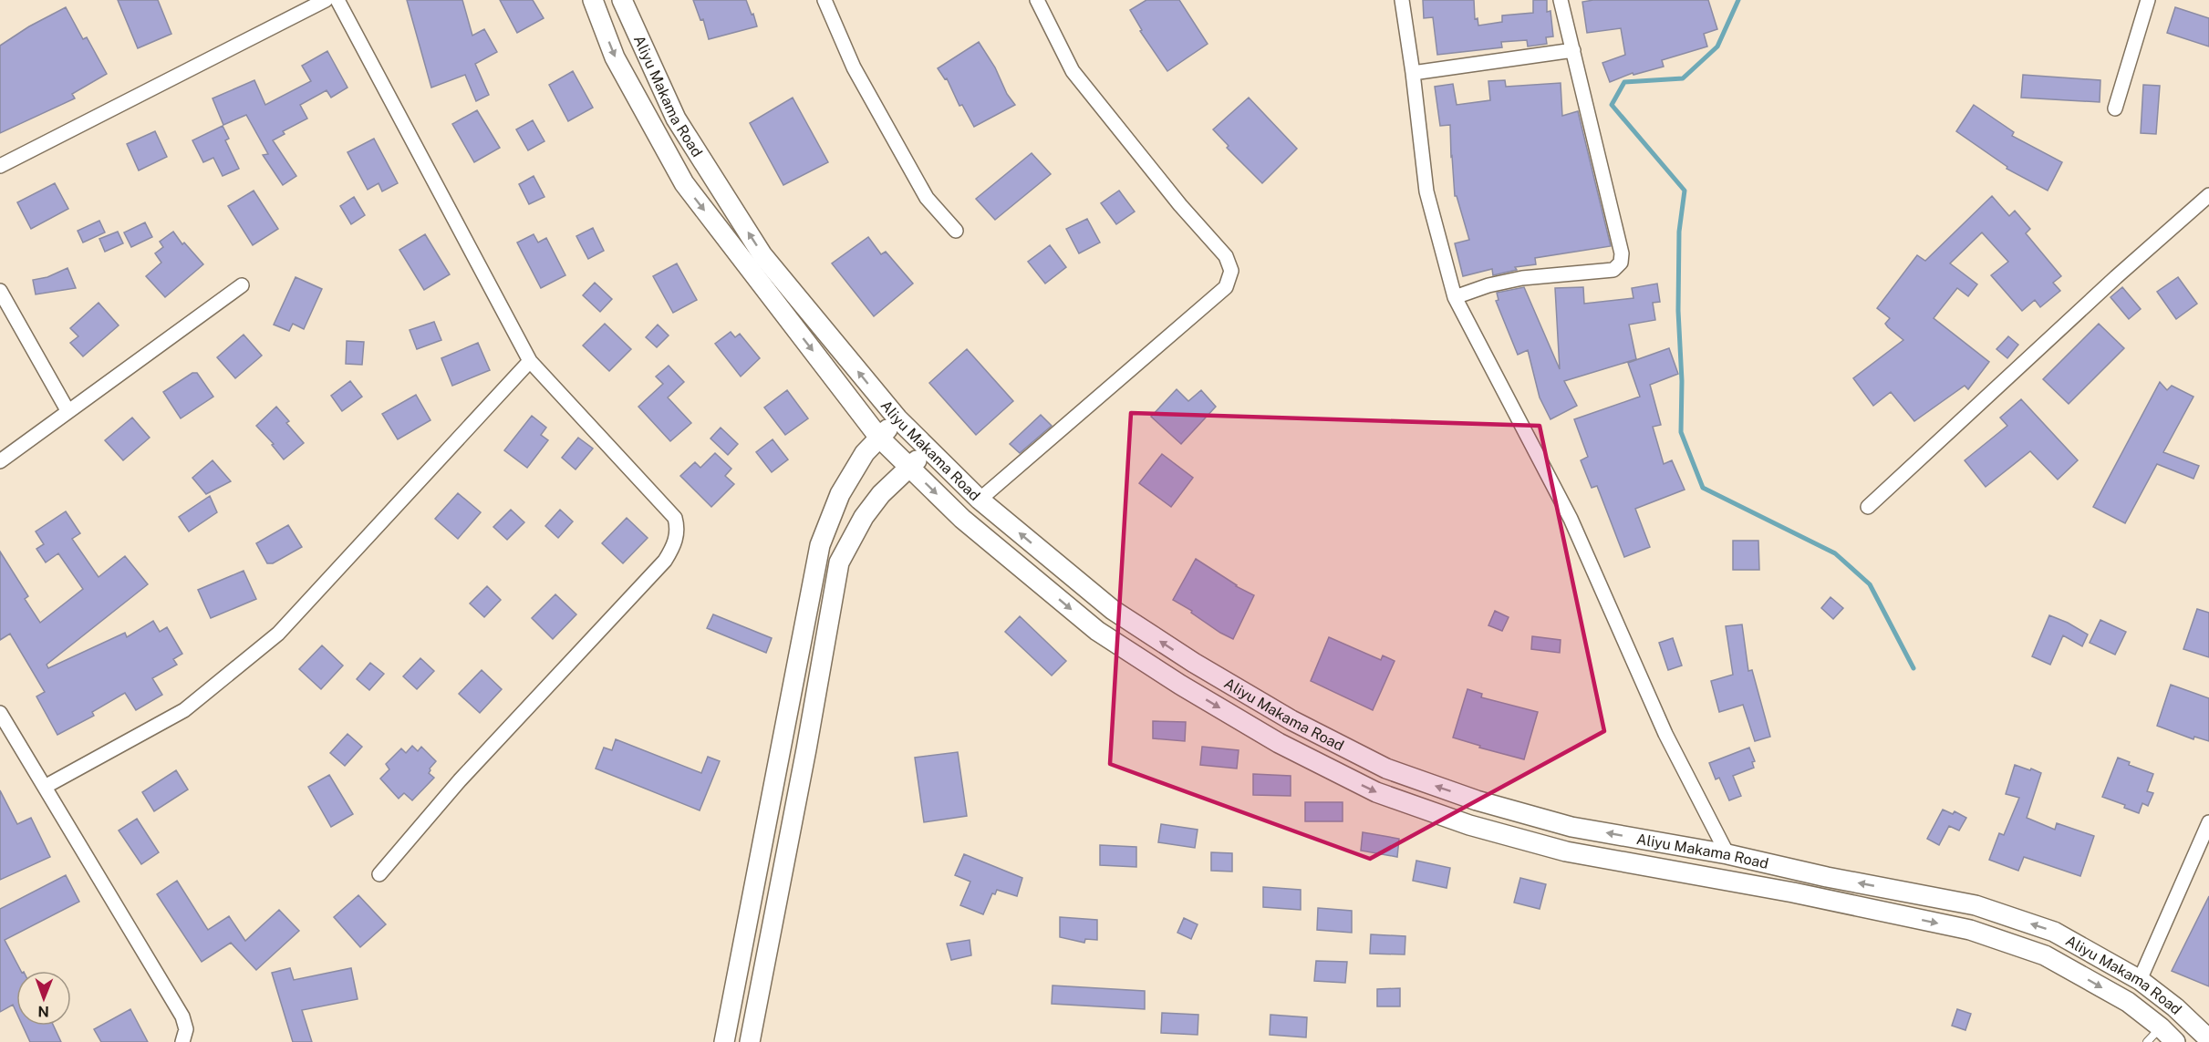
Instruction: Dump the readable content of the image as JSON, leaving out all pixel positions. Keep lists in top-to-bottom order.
{
  "streets": {
    "street": ["Aliyu Makama Road"]
  },
  "north": "bottom"
}
